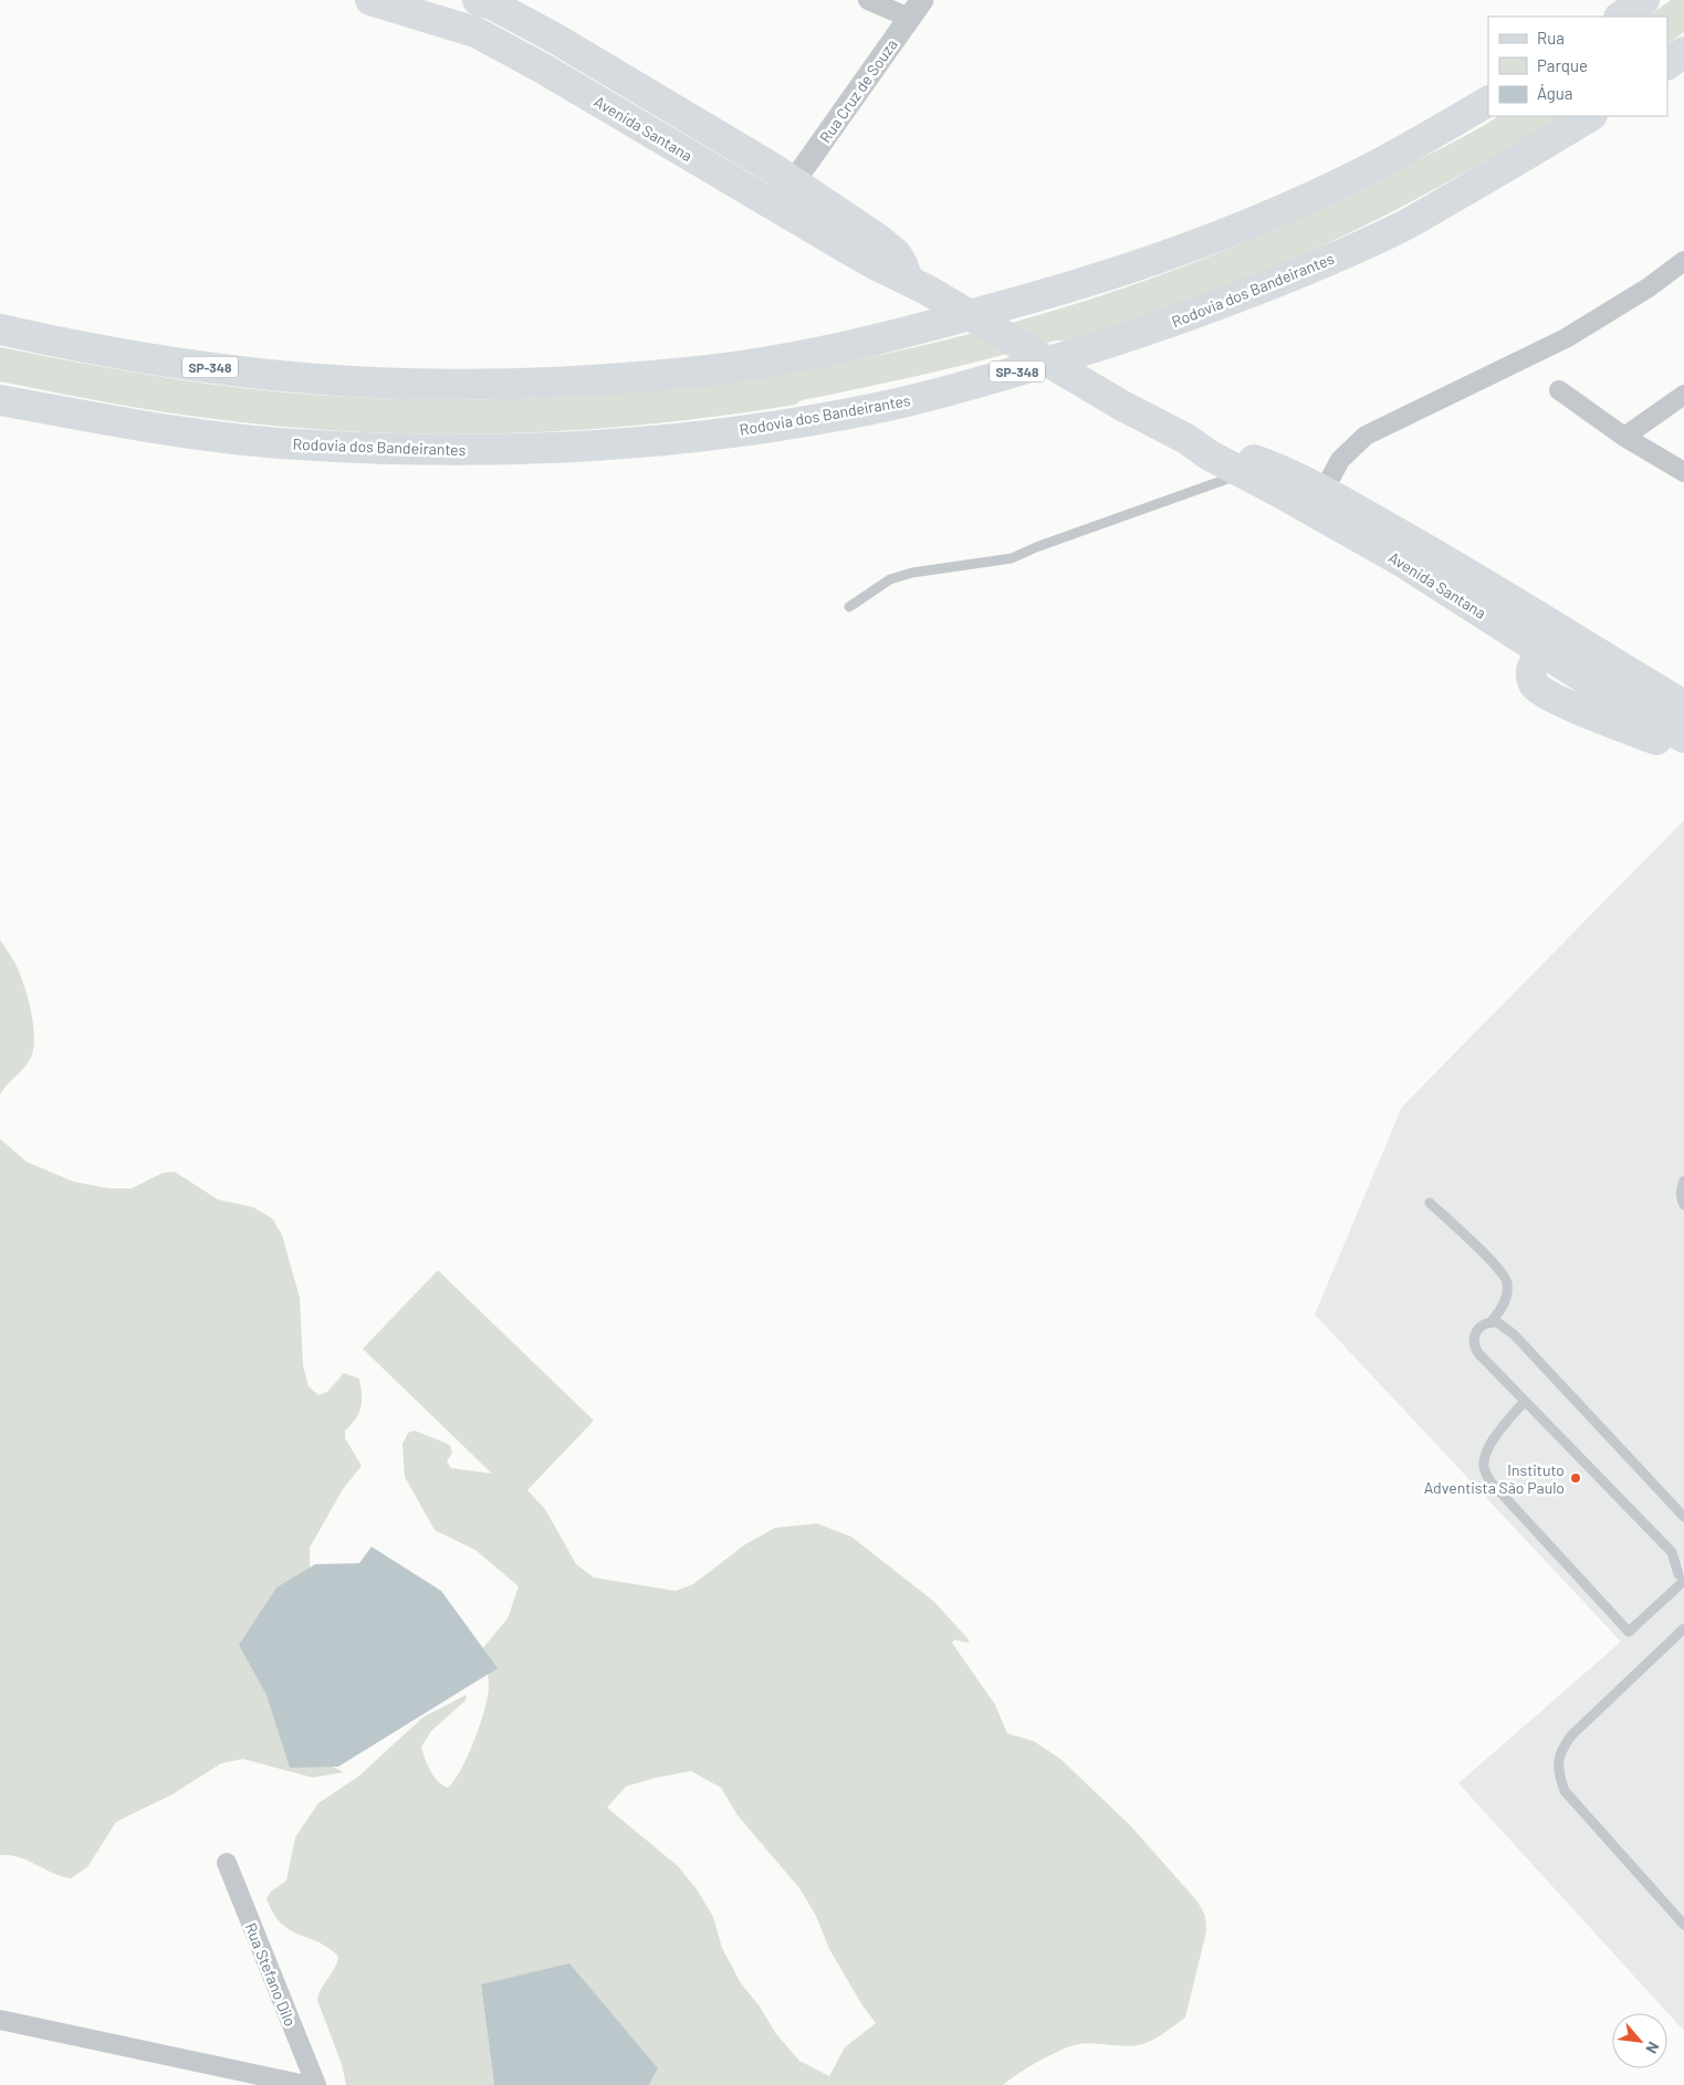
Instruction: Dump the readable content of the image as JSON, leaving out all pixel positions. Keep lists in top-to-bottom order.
{
  "streets": {
    "main road": ["Avenida Santana", "Rodovia dos Bandeirantes", "SP-348"],
    "street": ["Rua Cruz de Souza", "Rua Stefano Dilo"]
  },
  "crossings": [
    ["Rua Cruz de Souza", "Avenida Santana"]
  ],
  "places": ["Instituto Adventista São Paulo"],
  "legend": ["Rua", "Parque", "Água"],
  "north": "bottom right"
}
